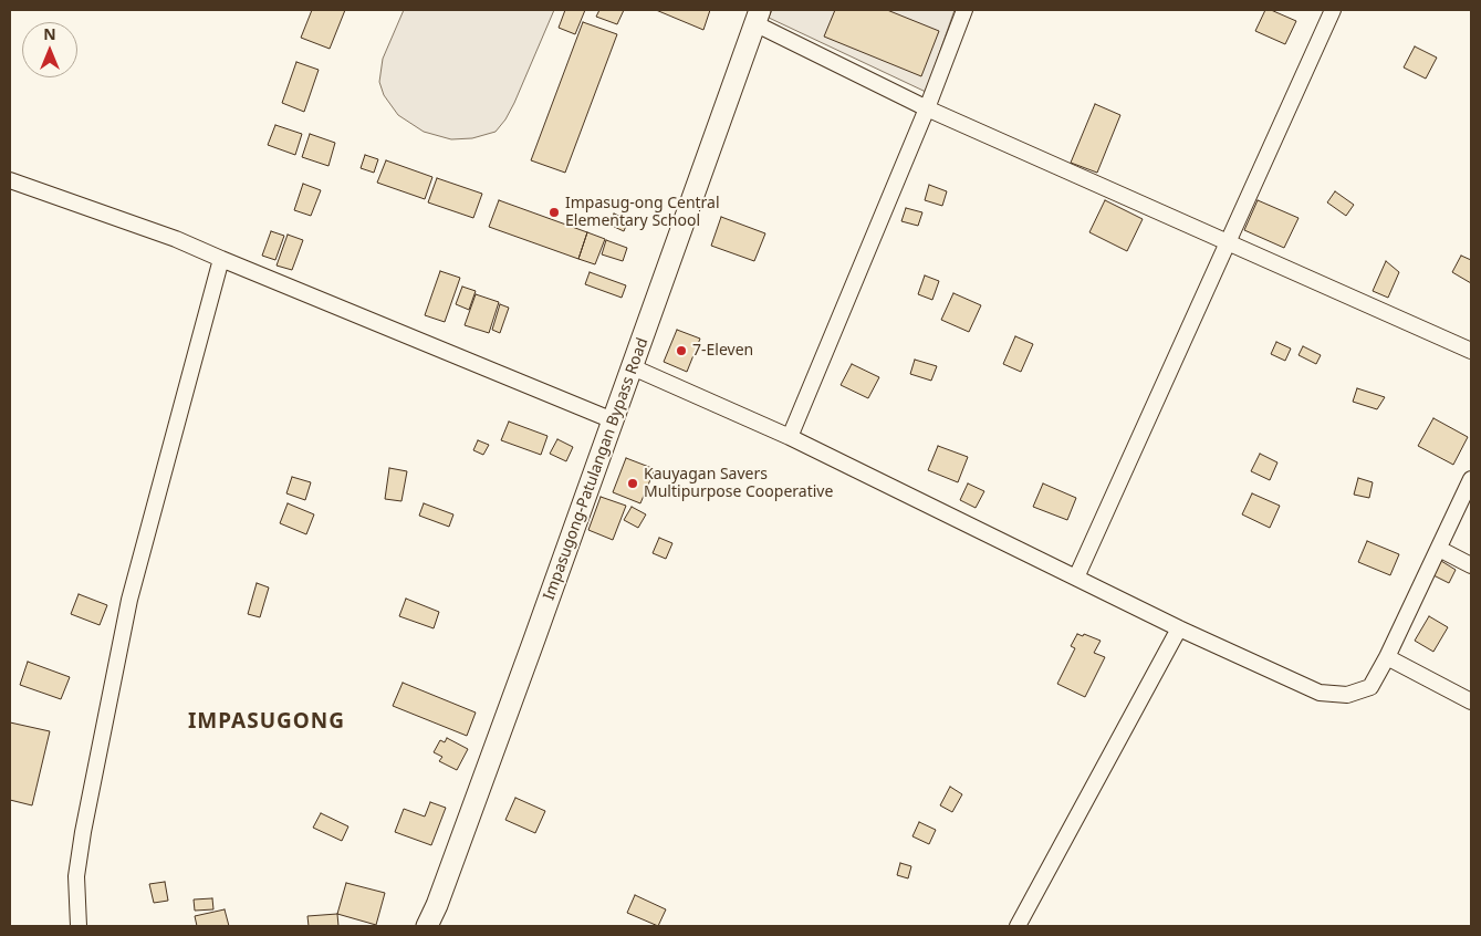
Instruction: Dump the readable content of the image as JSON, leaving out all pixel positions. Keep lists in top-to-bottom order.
{
  "streets": {
    "main road": ["Impasugong-Patulangan Bypass Road"]
  },
  "districts": ["IMPASUGONG"],
  "places": ["Impasug-ong Central Elementary School", "7-Eleven", "Kauyagan Savers Multipurpose Cooperative"],
  "north": "top"
}
